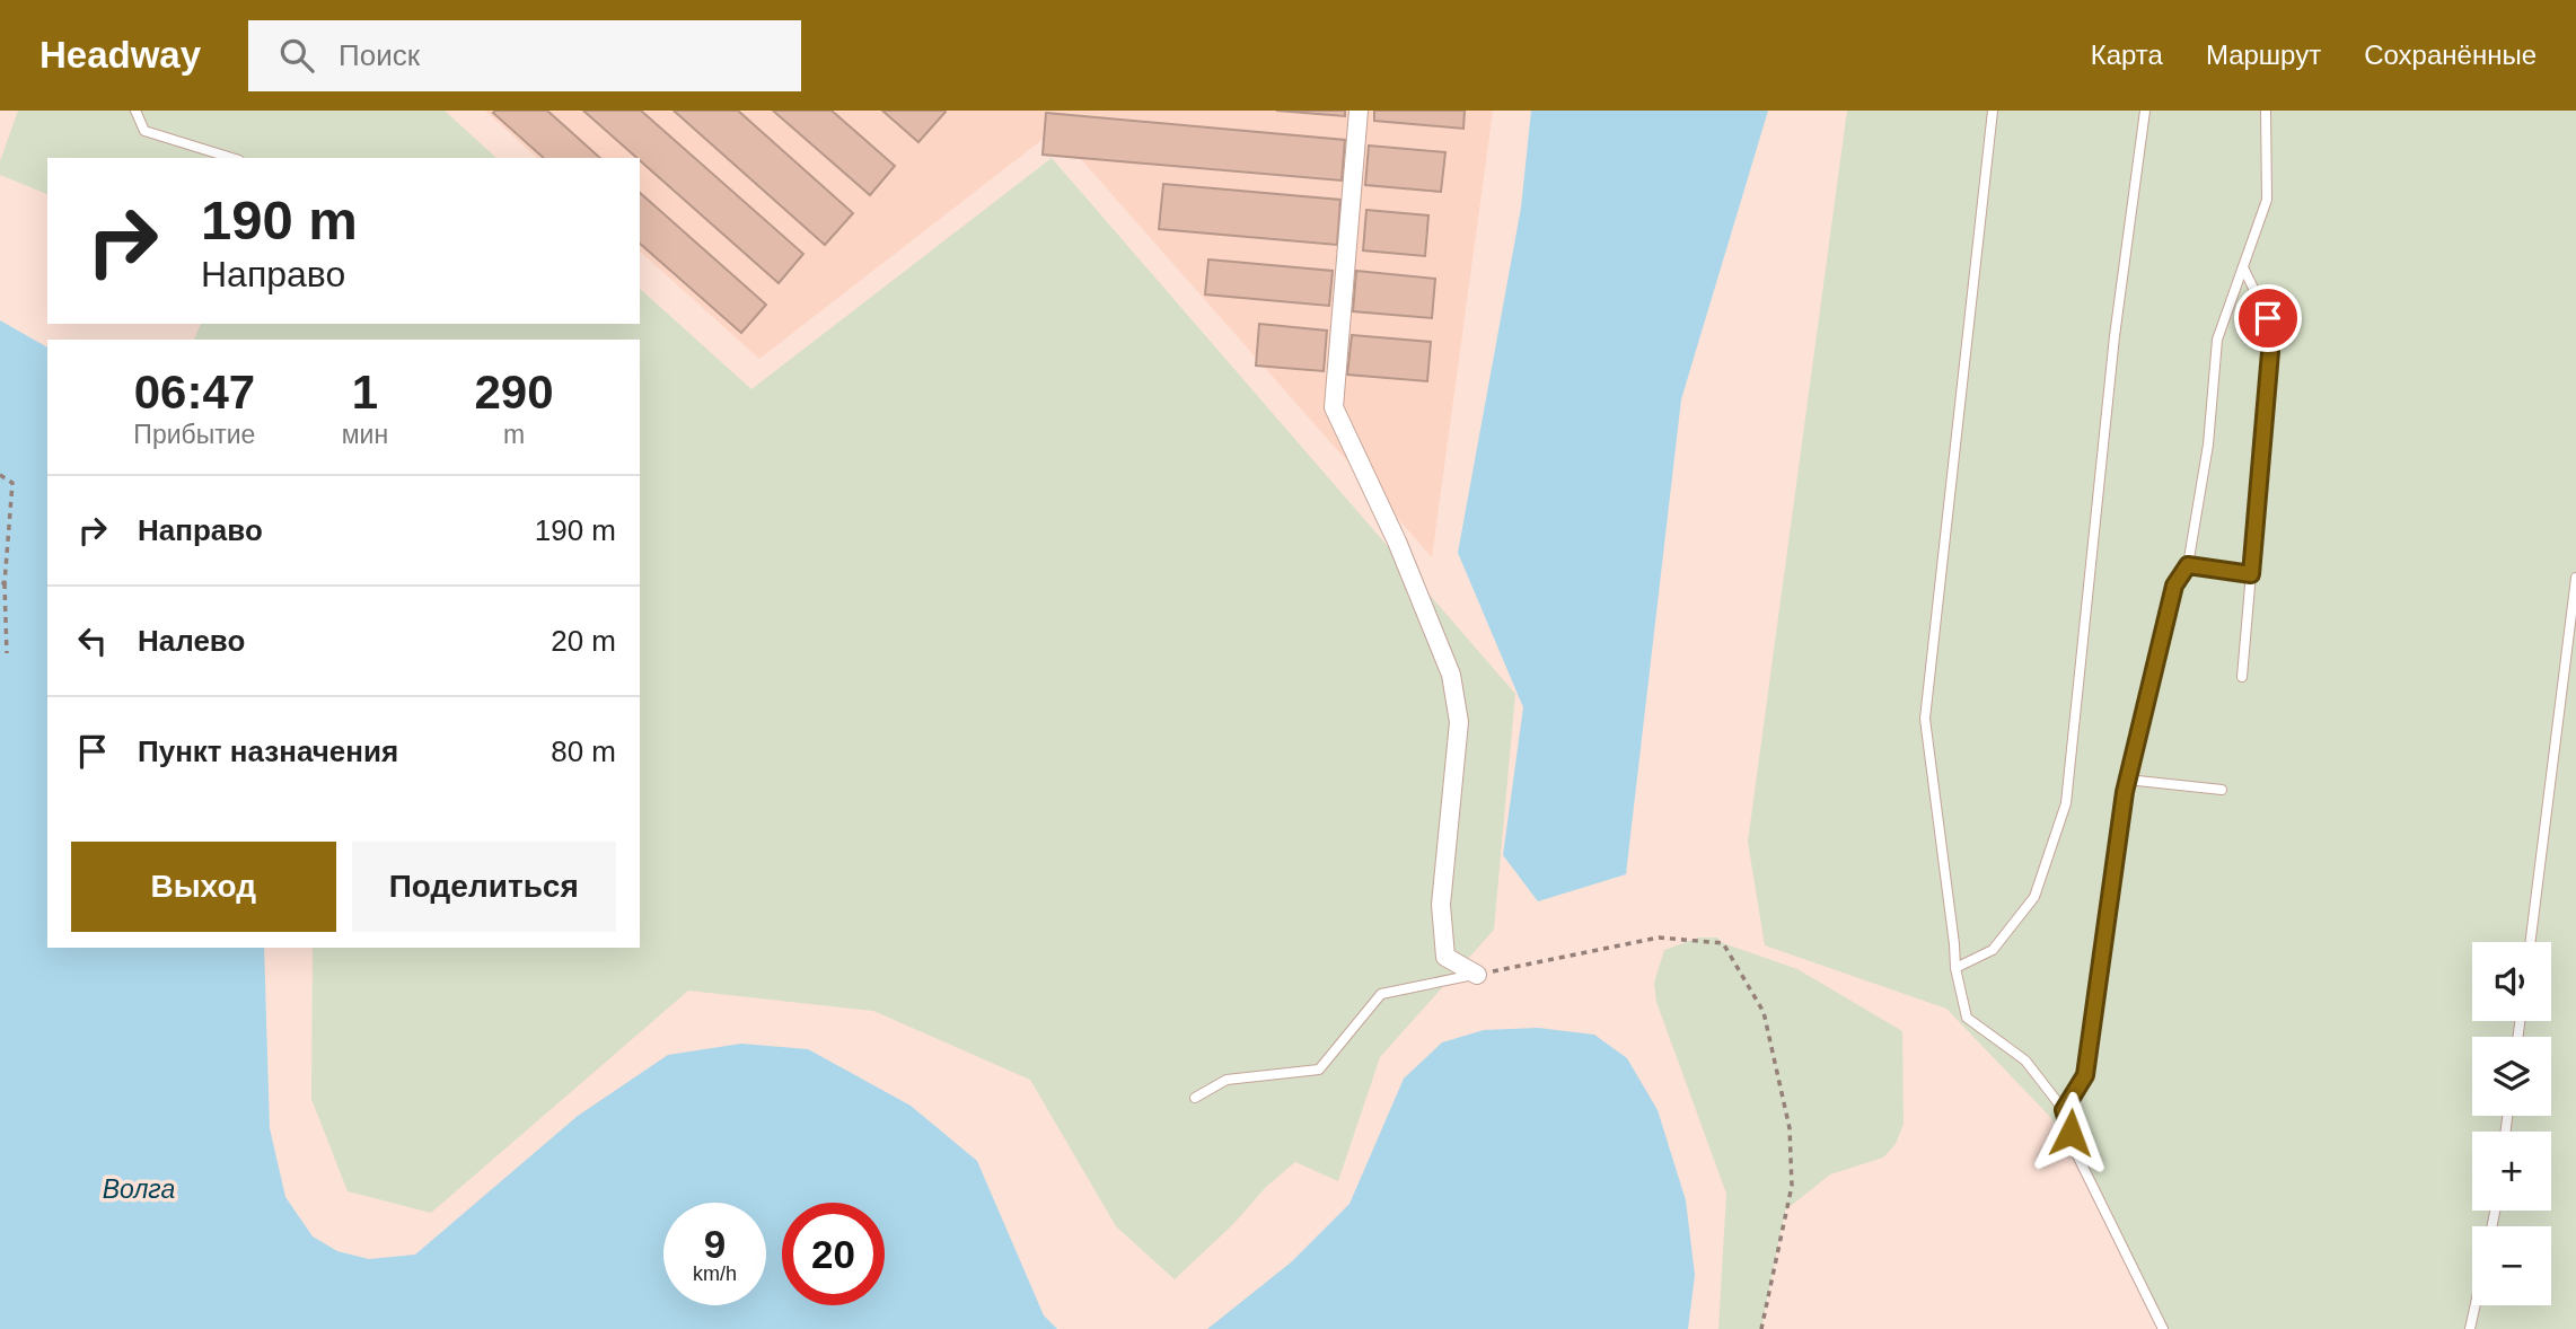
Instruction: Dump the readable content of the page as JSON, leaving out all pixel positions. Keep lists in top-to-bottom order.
{
  "water": ["Волга"],
  "page": {
    "header": "Headway",
    "search": "Поиск",
    "nav": ["Карта", "Маршрут", "Сохранённые"],
    "turn": ["190 m", "Направо"],
    "eta": [
      "06:47",
      "Прибытие",
      "1",
      "мин",
      "290",
      "m"
    ],
    "list": [
      {
        "name": "Направо",
        "value": "190 m"
      },
      {
        "name": "Налево",
        "value": "20 m"
      },
      {
        "name": "Пункт назначения",
        "value": "80 m"
      }
    ],
    "buttons": ["Выход", "Поделиться"],
    "map_buttons": ["+", "−"],
    "speed": "9 km/h",
    "limit": "20"
  }
}
